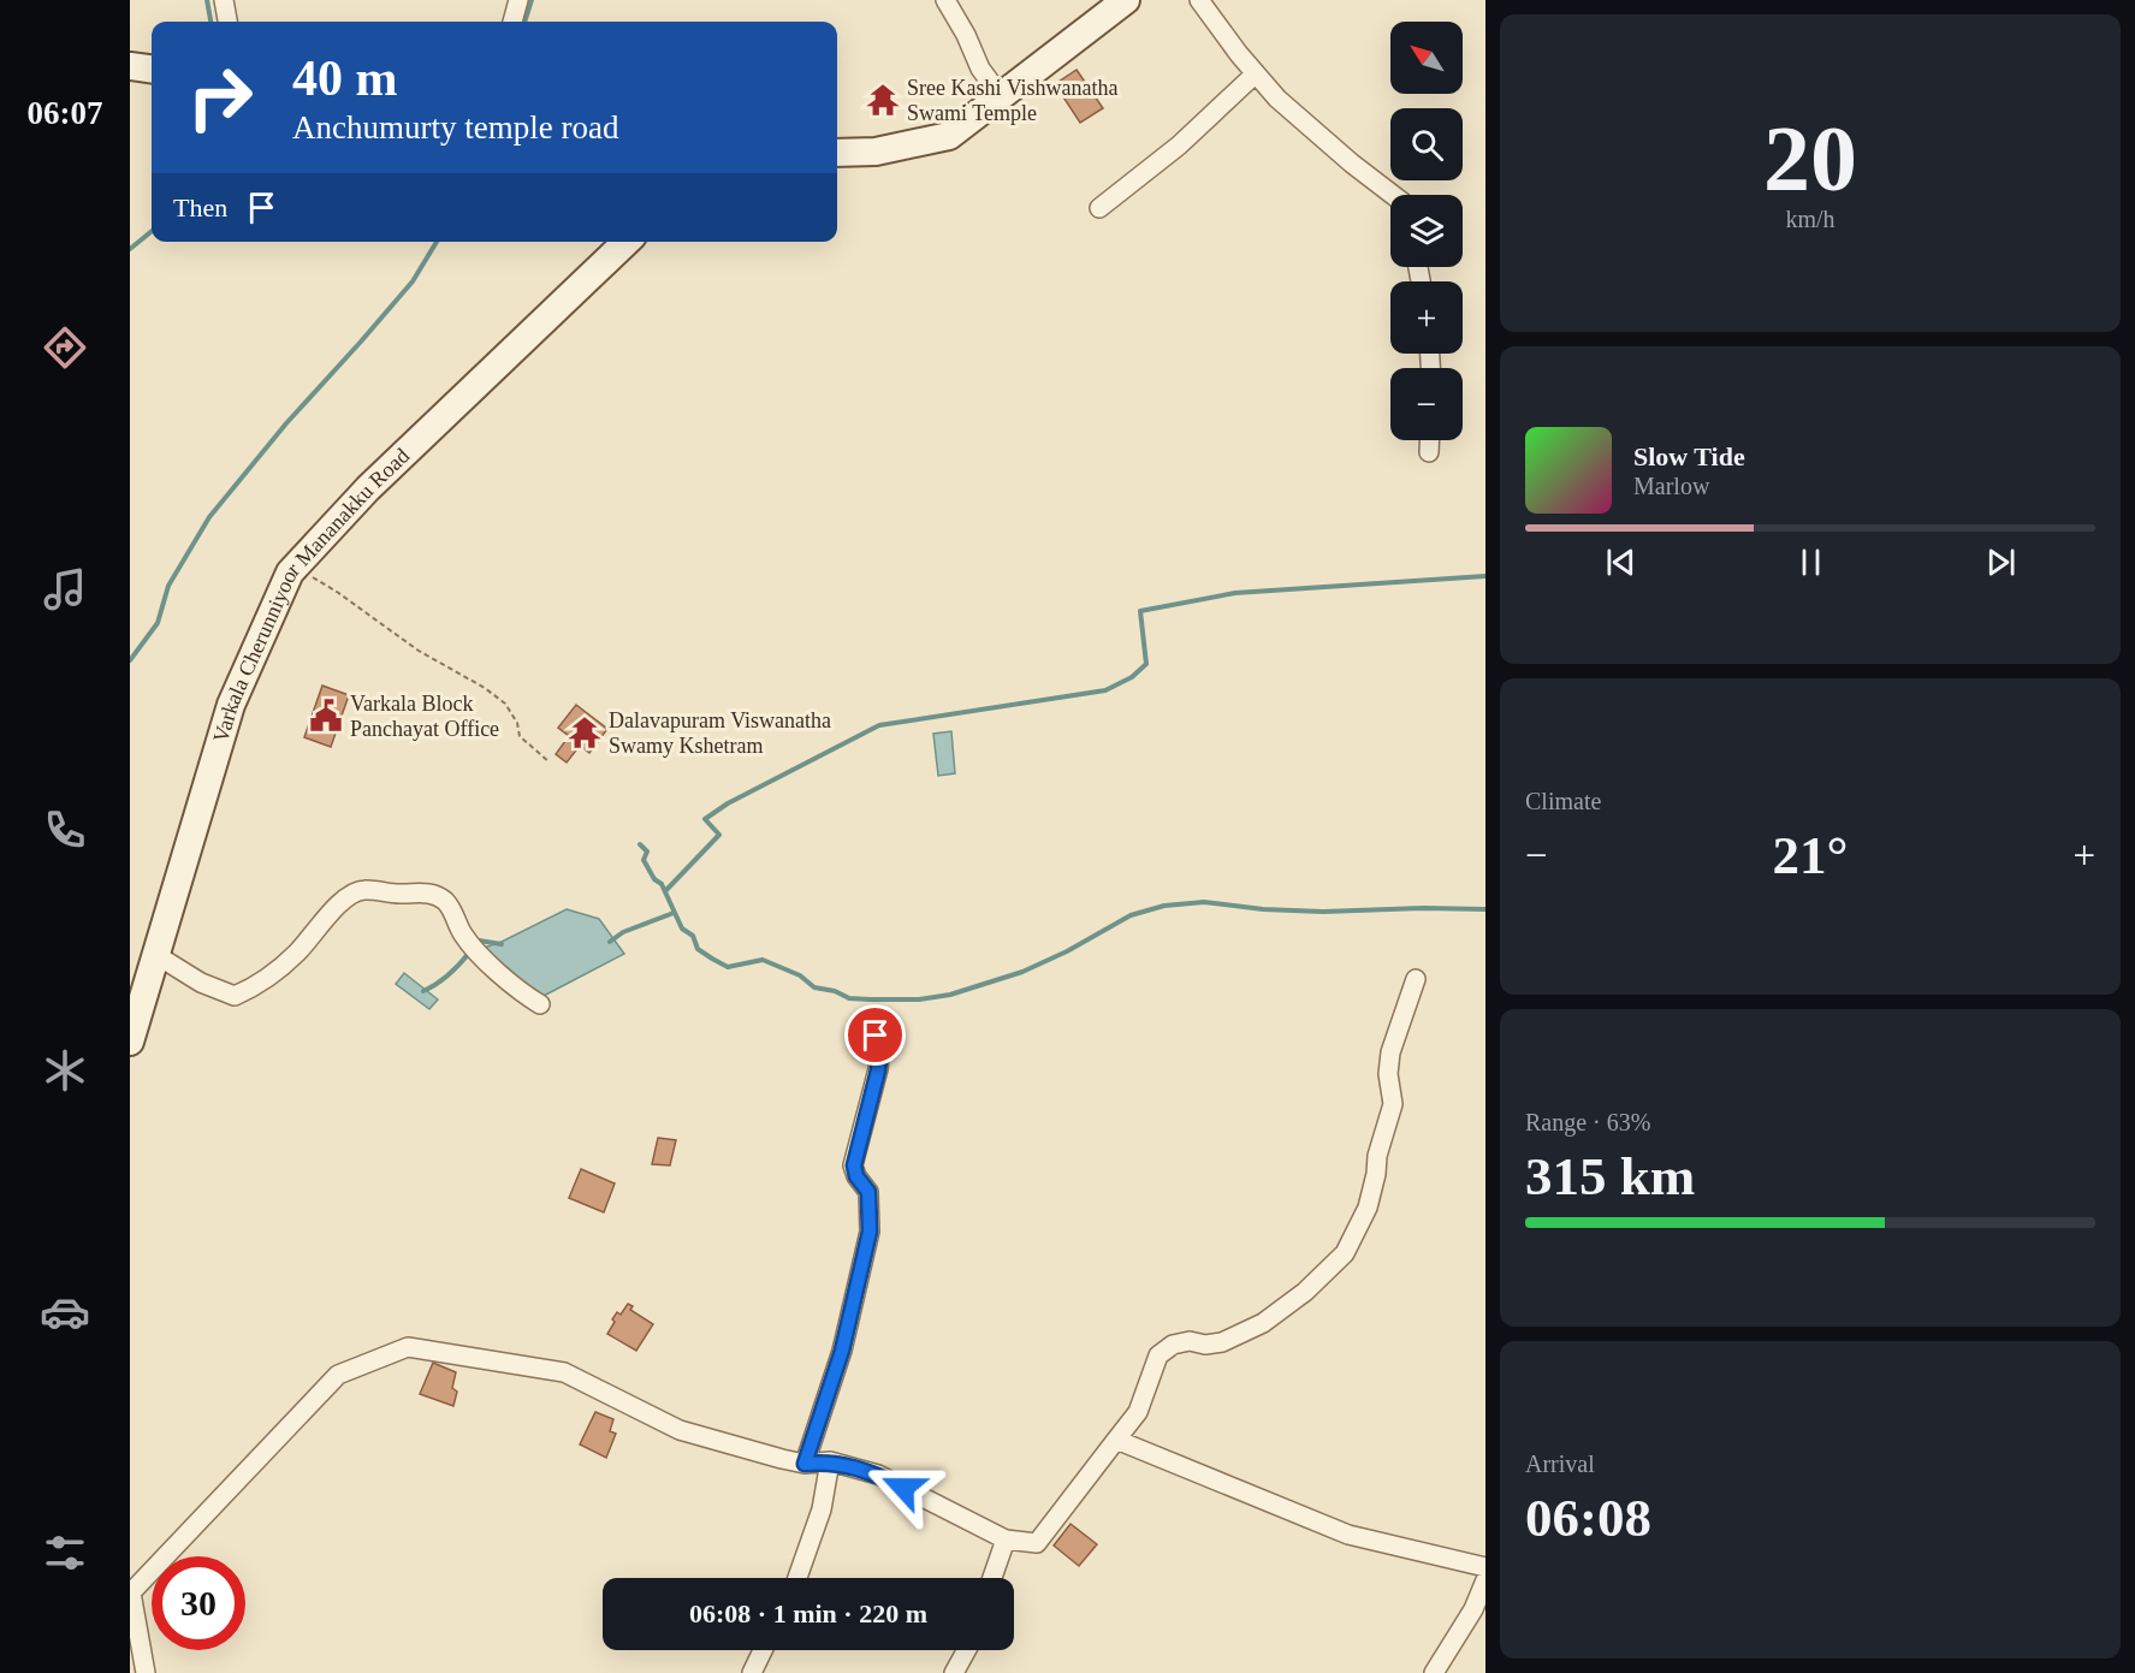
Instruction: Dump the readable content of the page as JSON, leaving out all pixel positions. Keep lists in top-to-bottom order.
{
  "streets": {
    "main road": ["Varkala Cherunniyoor Mananakku Road"]
  },
  "places": {
    "temple": ["Sree Kashi Vishwanatha Swami Temple", "Dalavapuram Viswanatha Swamy Kshetram"],
    "public building": ["Varkala Block Panchayat Office"]
  },
  "north": "top left",
  "page": {
    "tabs": "06:07",
    "tile": [
      ["20", "km/h"],
      "Climate",
      ["Range · 63%", "315 km"],
      ["Arrival", "06:08"]
    ],
    "map_buttons": ["+", "−"],
    "turn": ["40 m", "Anchumurty temple road"],
    "then": "Then",
    "song": ["Slow Tide", "Marlow"],
    "heat": ["−", "21°", "+"],
    "limit": "30",
    "trip": "06:08 · 1 min · 220 m"
  }
}
